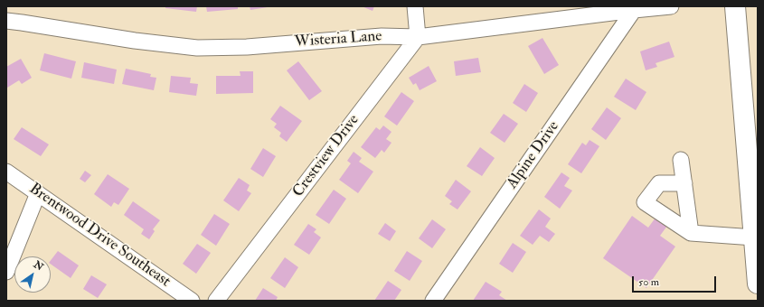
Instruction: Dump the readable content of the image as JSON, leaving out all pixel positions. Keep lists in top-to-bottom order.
{
  "streets": {
    "street": [
      "Wisteria Lane",
      "Alpine Drive",
      "Crestview Drive",
      "Brentwood Drive Southeast"
    ]
  },
  "crossings": [
    ["Wisteria Lane", "Alpine Drive"],
    ["Wisteria Lane", "Crestview Drive"]
  ],
  "scale_bar": "50 m",
  "north": "top right"
}
